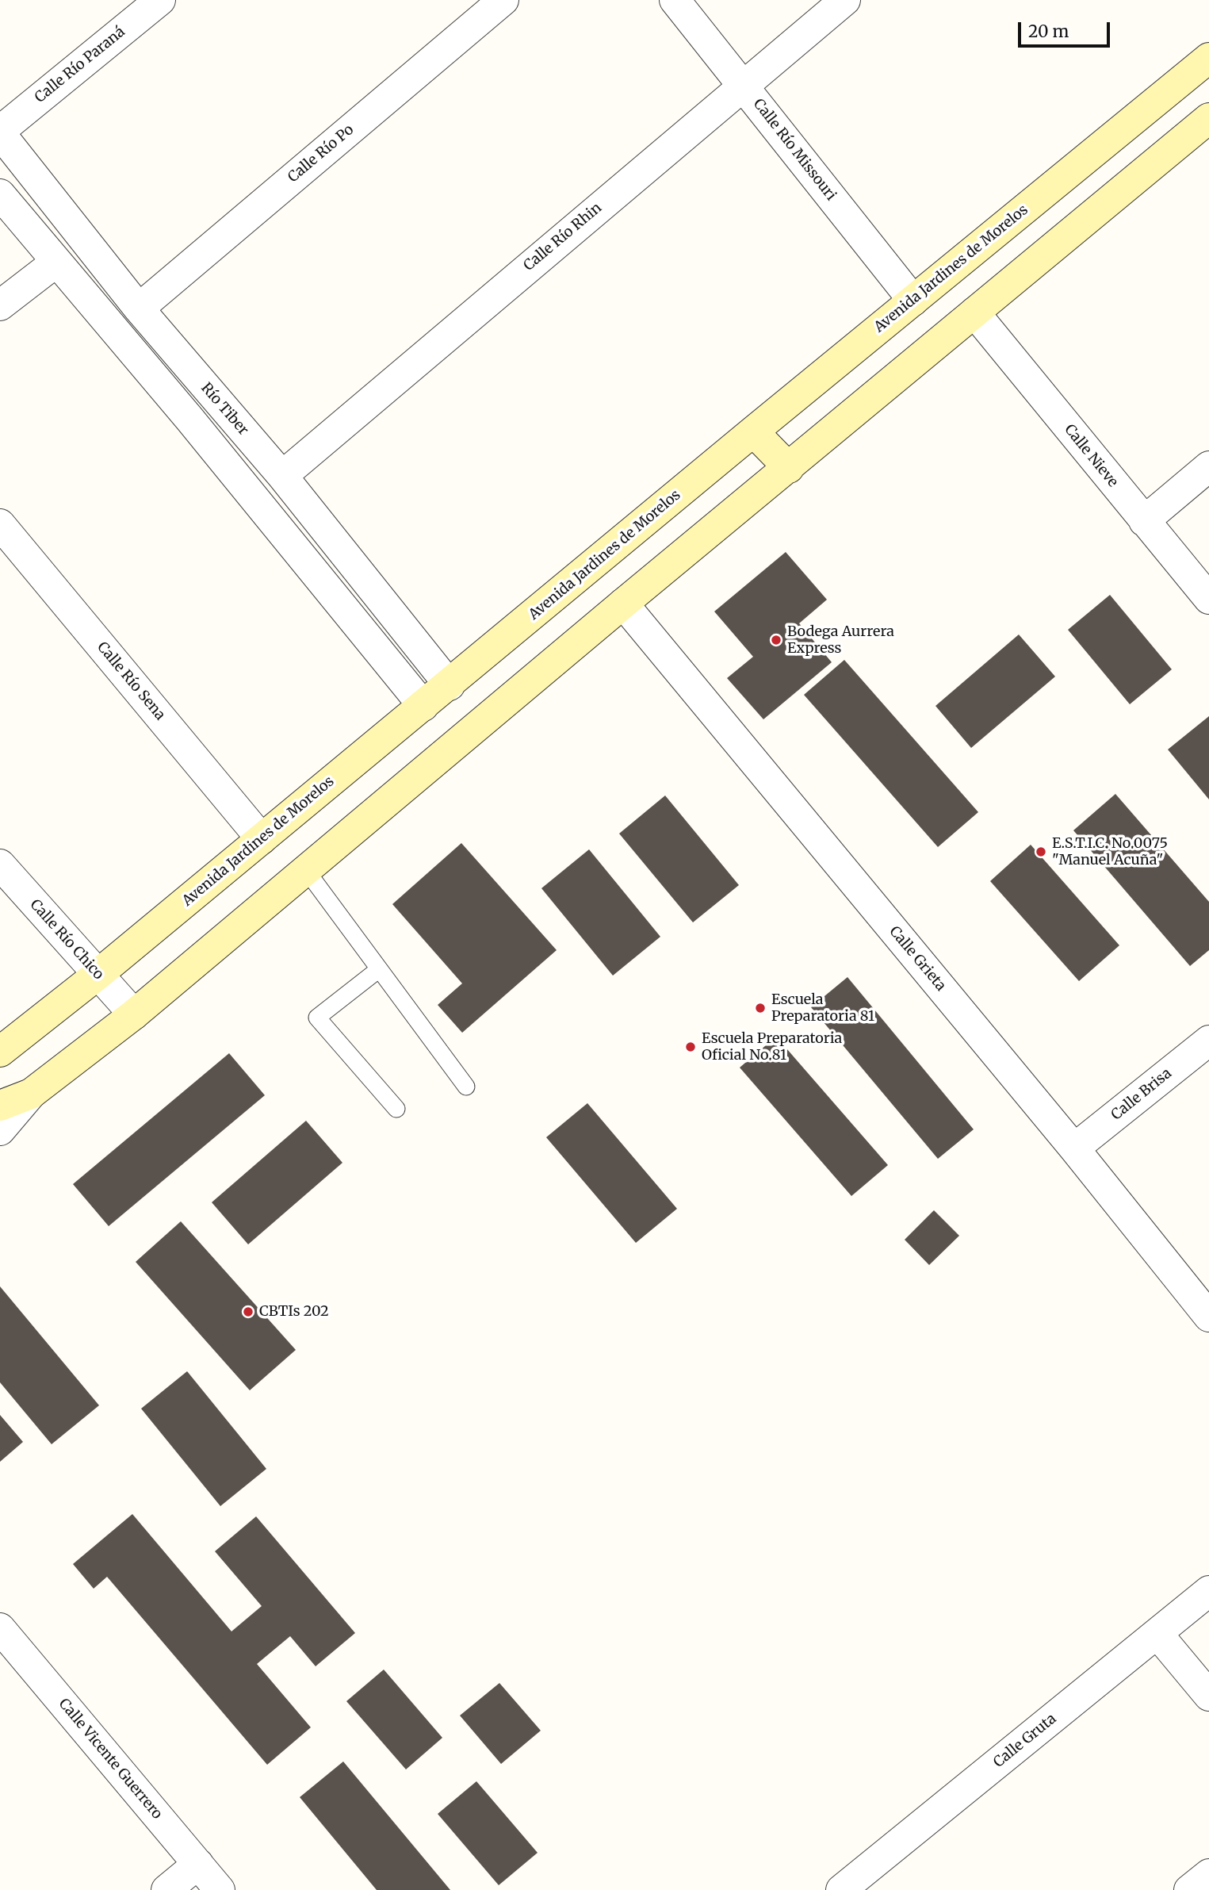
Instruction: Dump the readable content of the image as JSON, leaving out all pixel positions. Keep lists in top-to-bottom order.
{
  "streets": {
    "main road": ["Avenida Jardines de Morelos"],
    "street": [
      "Calle Río Paraná",
      "Calle Río Missouri",
      "Calle Río Po",
      "Calle Río Rhin",
      "Río Tiber",
      "Calle Nieve",
      "Calle Río Sena",
      "Calle Río Chico",
      "Calle Grieta",
      "Calle Brisa",
      "Calle Gruta",
      "Calle Vicente Guerrero"
    ]
  },
  "crossings": [
    ["Calle Río Paraná", "Río Tiber"],
    ["Calle Río Missouri", "Calle Río Rhin"],
    ["Calle Río Missouri", "Avenida Jardines de Morelos"],
    ["Calle Río Po", "Río Tiber"],
    ["Calle Río Rhin", "Río Tiber"],
    ["Avenida Jardines de Morelos", "Río Tiber"],
    ["Avenida Jardines de Morelos", "Calle Río Sena"],
    ["Avenida Jardines de Morelos", "Calle Río Chico"],
    ["Calle Grieta", "Calle Brisa"]
  ],
  "places": [
    "Bodega Aurrera Express",
    "E.S.T.I.C. No.0075 \"Manuel Acuña\"",
    "Escuela Preparatoria 81",
    "Escuela Preparatoria Oficial No.81",
    "CBTIs 202"
  ],
  "scale_bar": "20 m"
}
